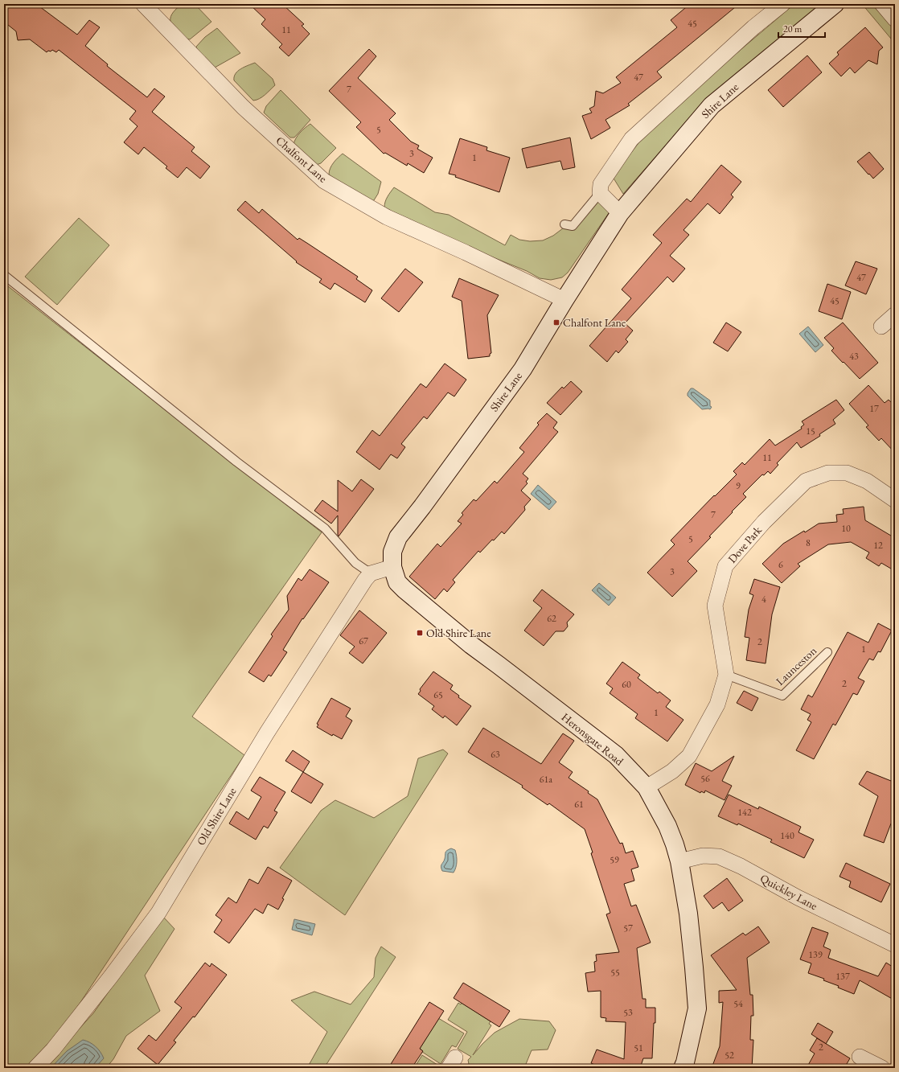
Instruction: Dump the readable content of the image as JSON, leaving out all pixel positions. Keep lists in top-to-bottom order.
{
  "streets": {
    "street": [
      "Shire Lane",
      "Chalfont Lane",
      "Dove Park",
      "Heronsgate Road",
      "Old Shire Lane",
      "Quickley Lane"
    ],
    "lane": ["Launceston"]
  },
  "crossings": [
    ["Shire Lane", "Chalfont Lane"],
    ["Shire Lane", "Heronsgate Road"],
    ["Dove Park", "Launceston"],
    ["Dove Park", "Heronsgate Road"],
    ["Heronsgate Road", "Quickley Lane"]
  ],
  "places": {
    "transit": ["Chalfont Lane", "Old Shire Lane"]
  },
  "house_numbers": [
    "45",
    "11",
    "47",
    "7",
    "5",
    "3",
    "1",
    "47",
    "45",
    "43",
    "17",
    "15",
    "11",
    "9",
    "7",
    "10",
    "5",
    "8",
    "12",
    "6",
    "3",
    "4",
    "62",
    "67",
    "2",
    "1",
    "2",
    "60",
    "65",
    "1",
    "63",
    "56",
    "61a",
    "61",
    "142",
    "140",
    "59",
    "57",
    "139",
    "55",
    "137",
    "54",
    "53",
    "2",
    "51",
    "52"
  ],
  "scale_bar": "20 m"
}
